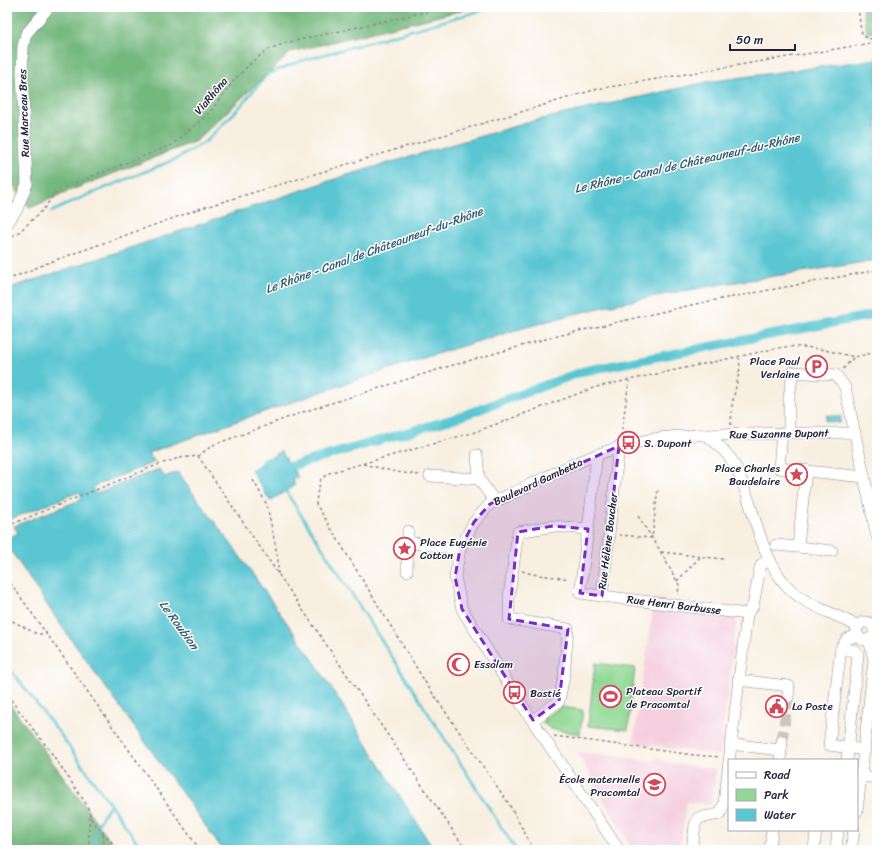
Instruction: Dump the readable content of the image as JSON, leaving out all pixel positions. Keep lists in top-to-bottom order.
{
  "streets": {
    "street": [
      "Rue Marceau Bres",
      "Rue Suzanne Dupont",
      "Boulevard Gambetta",
      "Rue Hélène Boucher",
      "Rue Henri Barbusse"
    ],
    "path": ["ViaRhôna"]
  },
  "crossings": [
    ["Rue Suzanne Dupont", "Boulevard Gambetta"],
    ["Boulevard Gambetta", "Rue Hélène Boucher"],
    ["Rue Hélène Boucher", "Rue Henri Barbusse"]
  ],
  "water": ["Le Rhône - Canal de Châteauneuf-du-Rhône", "Le Roubion"],
  "places": {
    "parking": ["Place Paul Verlaine"],
    "bus stop": ["S. Dupont", "Bastié"],
    "place": ["Place Charles Baudelaire", "Place Eugénie Cotton"],
    "mosque": ["Essalam"],
    "sports": ["Plateau Sportif de Pracomtal"],
    "public building": ["La Poste"],
    "school or university": ["École maternelle Pracomtal"]
  },
  "legend": ["Road", "Park", "Water"],
  "scale_bar": "50 m"
}
